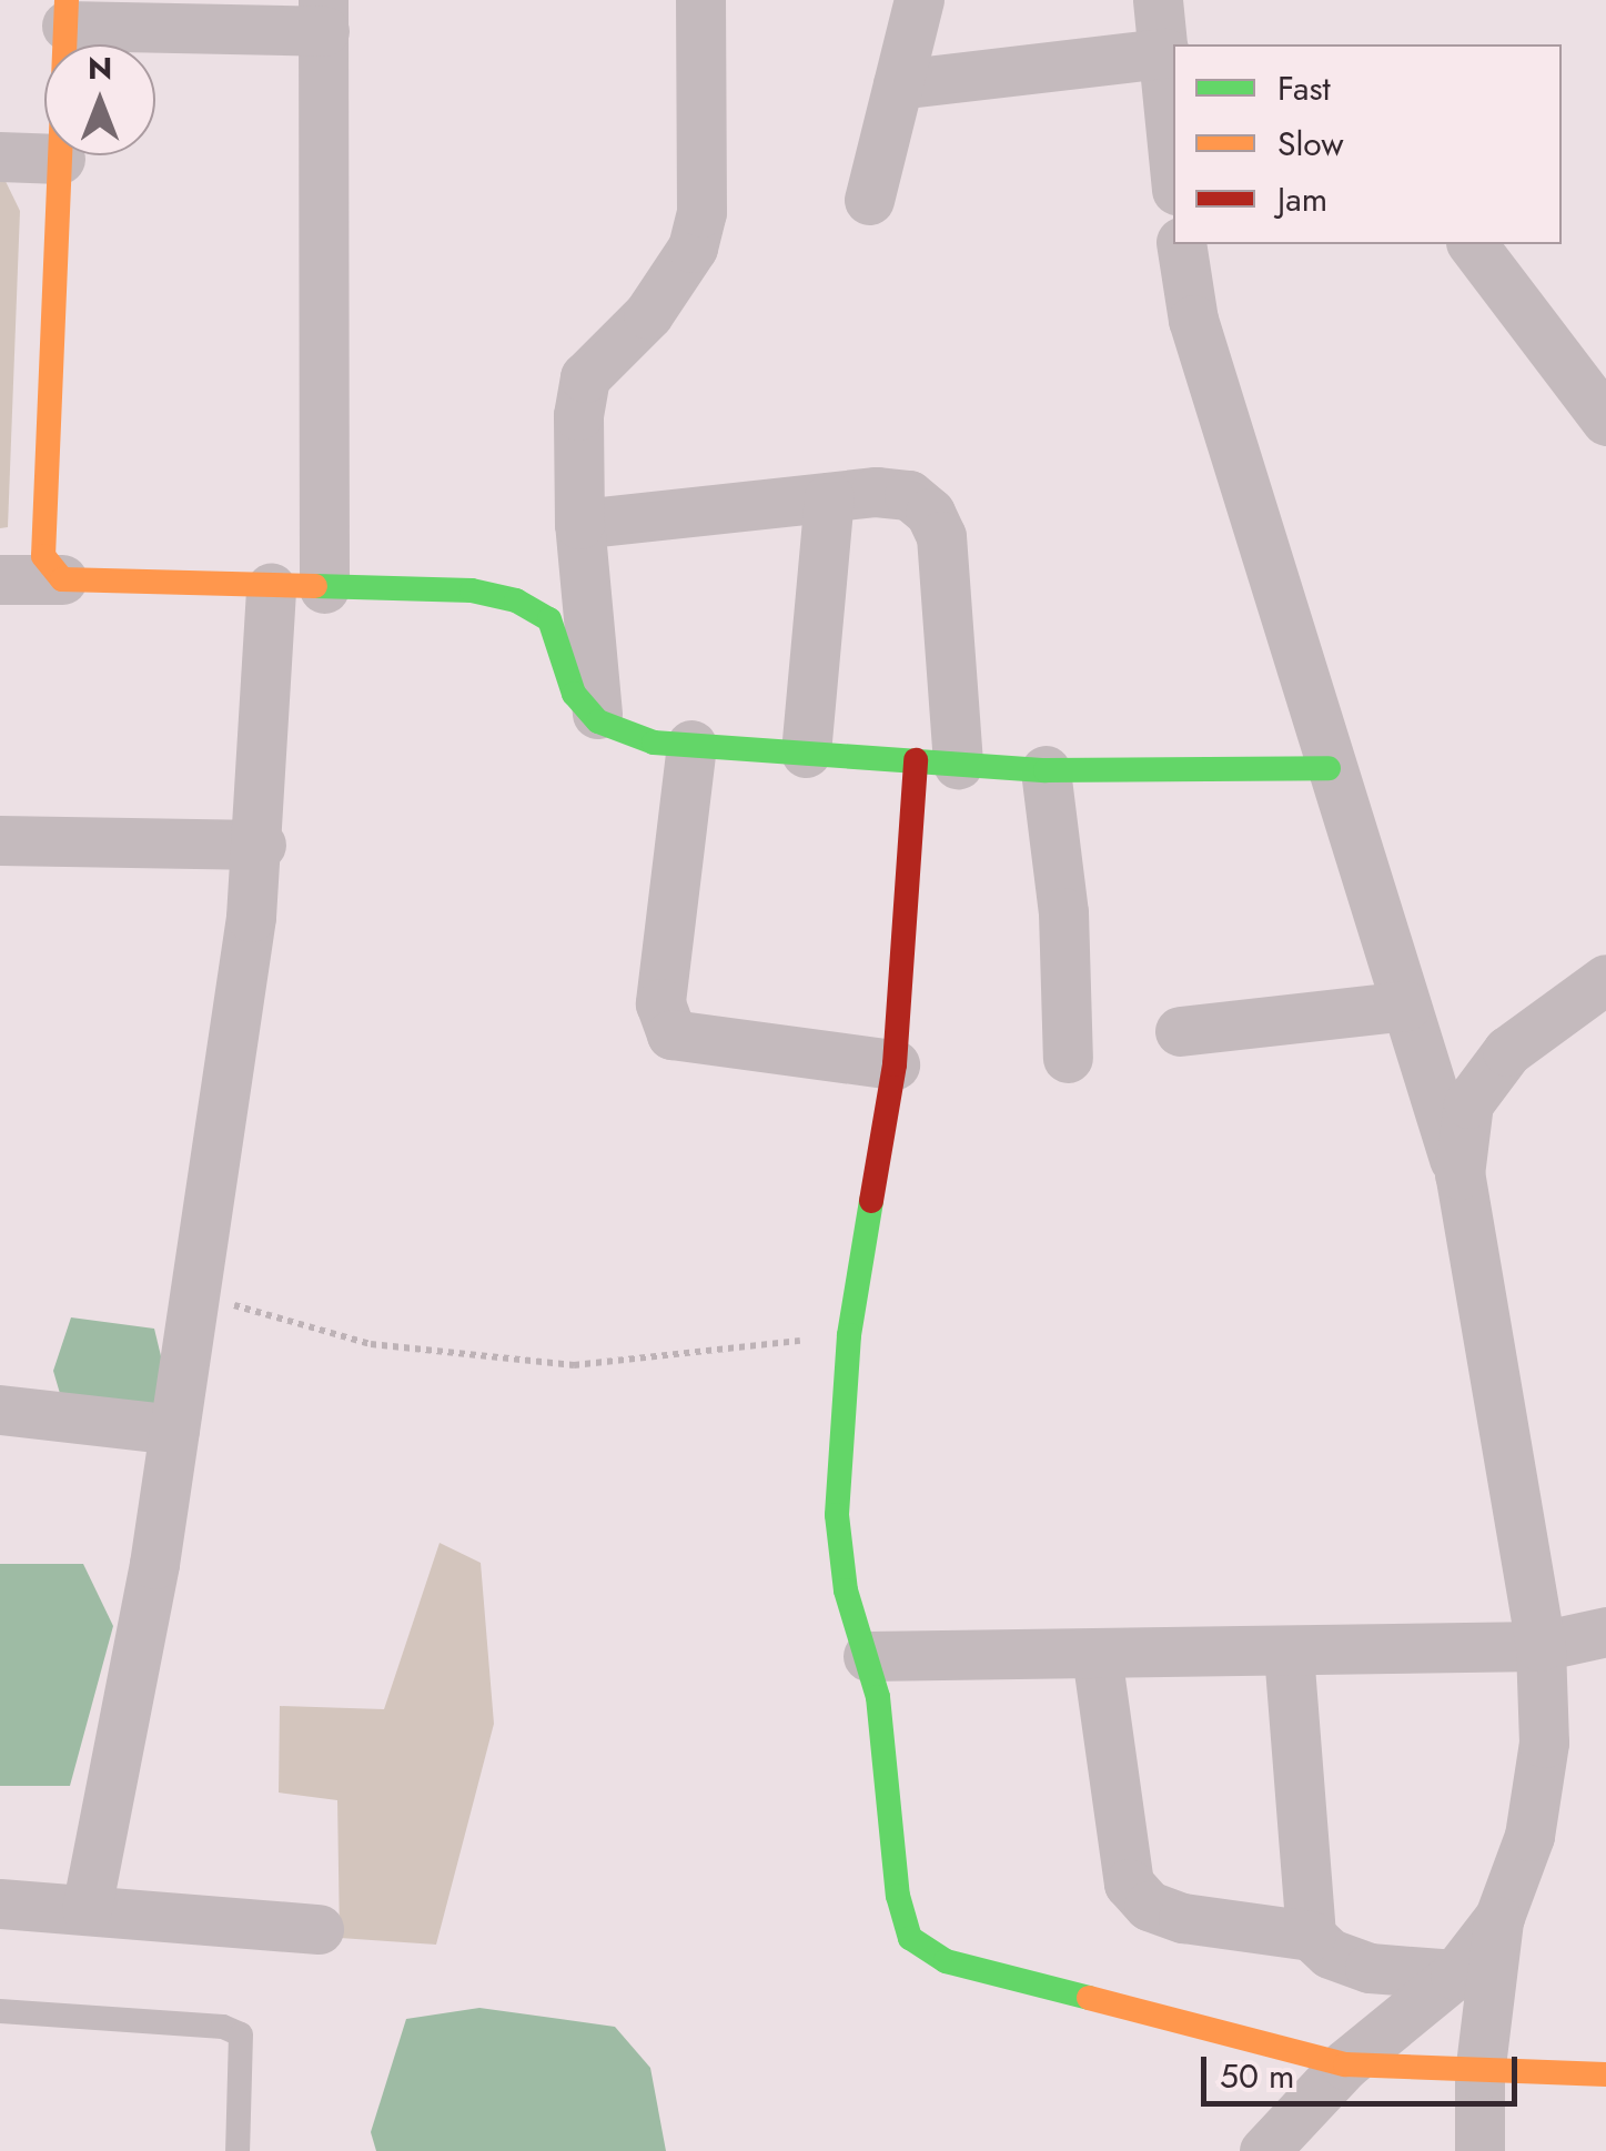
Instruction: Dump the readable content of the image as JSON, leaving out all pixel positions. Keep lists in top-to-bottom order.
{
  "legend": ["Fast", "Slow", "Jam"],
  "scale_bar": "50 m",
  "north": "top"
}
